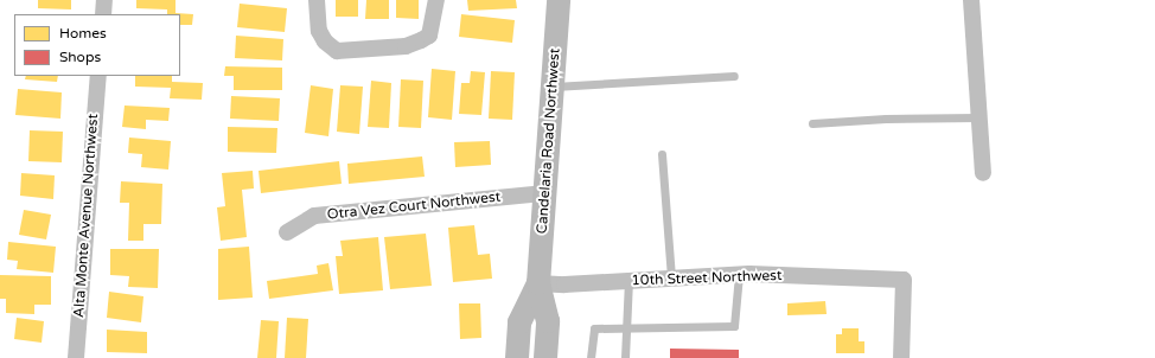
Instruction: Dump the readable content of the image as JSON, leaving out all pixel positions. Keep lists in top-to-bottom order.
{
  "streets": {
    "main road": ["Candelaria Road Northwest"],
    "street": ["Otra Vez Court Northwest", "Alta Monte Avenue Northwest", "10th Street Northwest"]
  },
  "crossings": [
    ["Candelaria Road Northwest", "Otra Vez Court Northwest"],
    ["Candelaria Road Northwest", "10th Street Northwest"]
  ],
  "legend": ["Homes", "Shops"]
}
